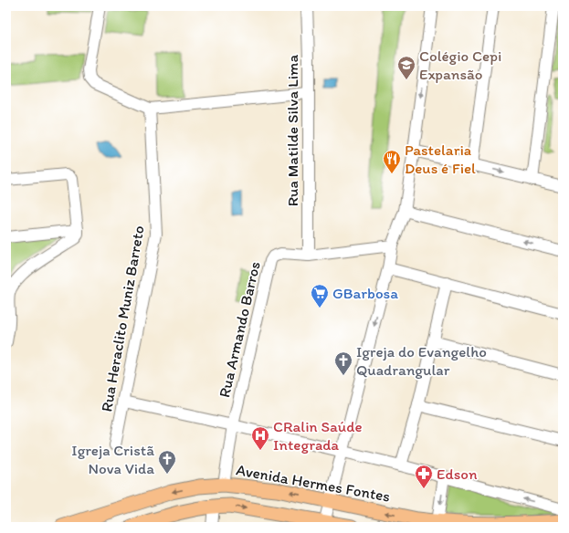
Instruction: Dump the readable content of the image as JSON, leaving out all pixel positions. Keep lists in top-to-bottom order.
{
  "streets": {
    "main road": ["Avenida Hermes Fontes"],
    "street": ["Rua Matilde Silva Lima", "Rua Heraclito Muniz Barreto", "Rua Armando Barros"]
  },
  "crossings": [
    ["Rua Matilde Silva Lima", "Rua Armando Barros"],
    ["Rua Armando Barros", "Avenida Hermes Fontes"]
  ],
  "places": {
    "school or university": ["Colégio Cepi Expansão"],
    "restaurant": ["Pastelaria Deus é Fiel"],
    "supermarket": ["GBarbosa"],
    "church": ["Igreja do Evangelho Quadrangular", "Igreja Cristã Nova Vida"],
    "hospital": ["CRalin Saúde Integrada"],
    "pharmacy": ["Edson"]
  }
}
